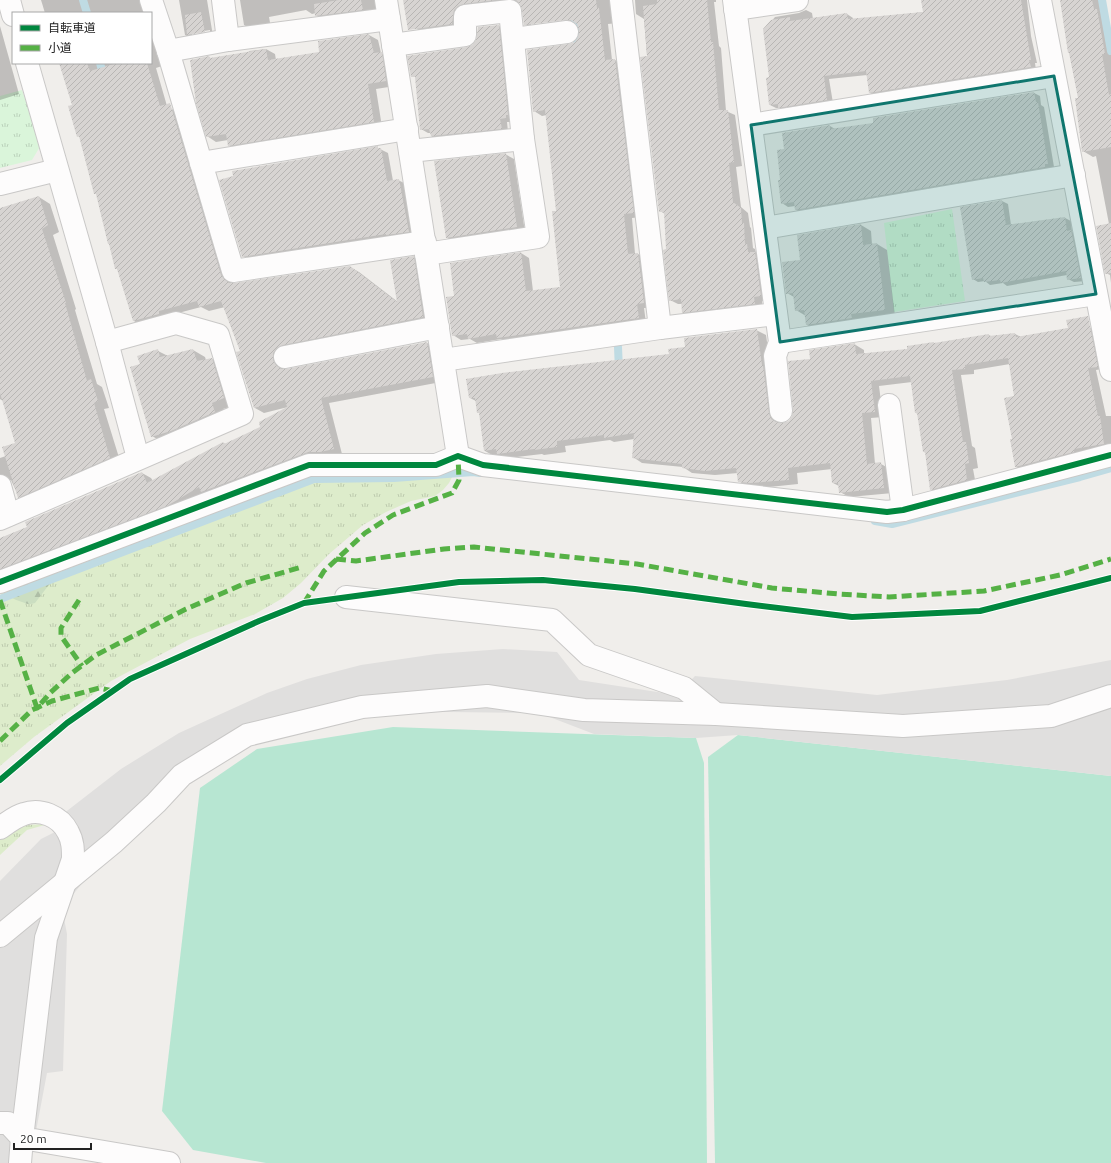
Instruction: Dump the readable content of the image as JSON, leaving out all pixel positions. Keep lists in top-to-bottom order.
{
  "legend": ["自転車道", "小道"],
  "scale_bar": "20 m"
}
